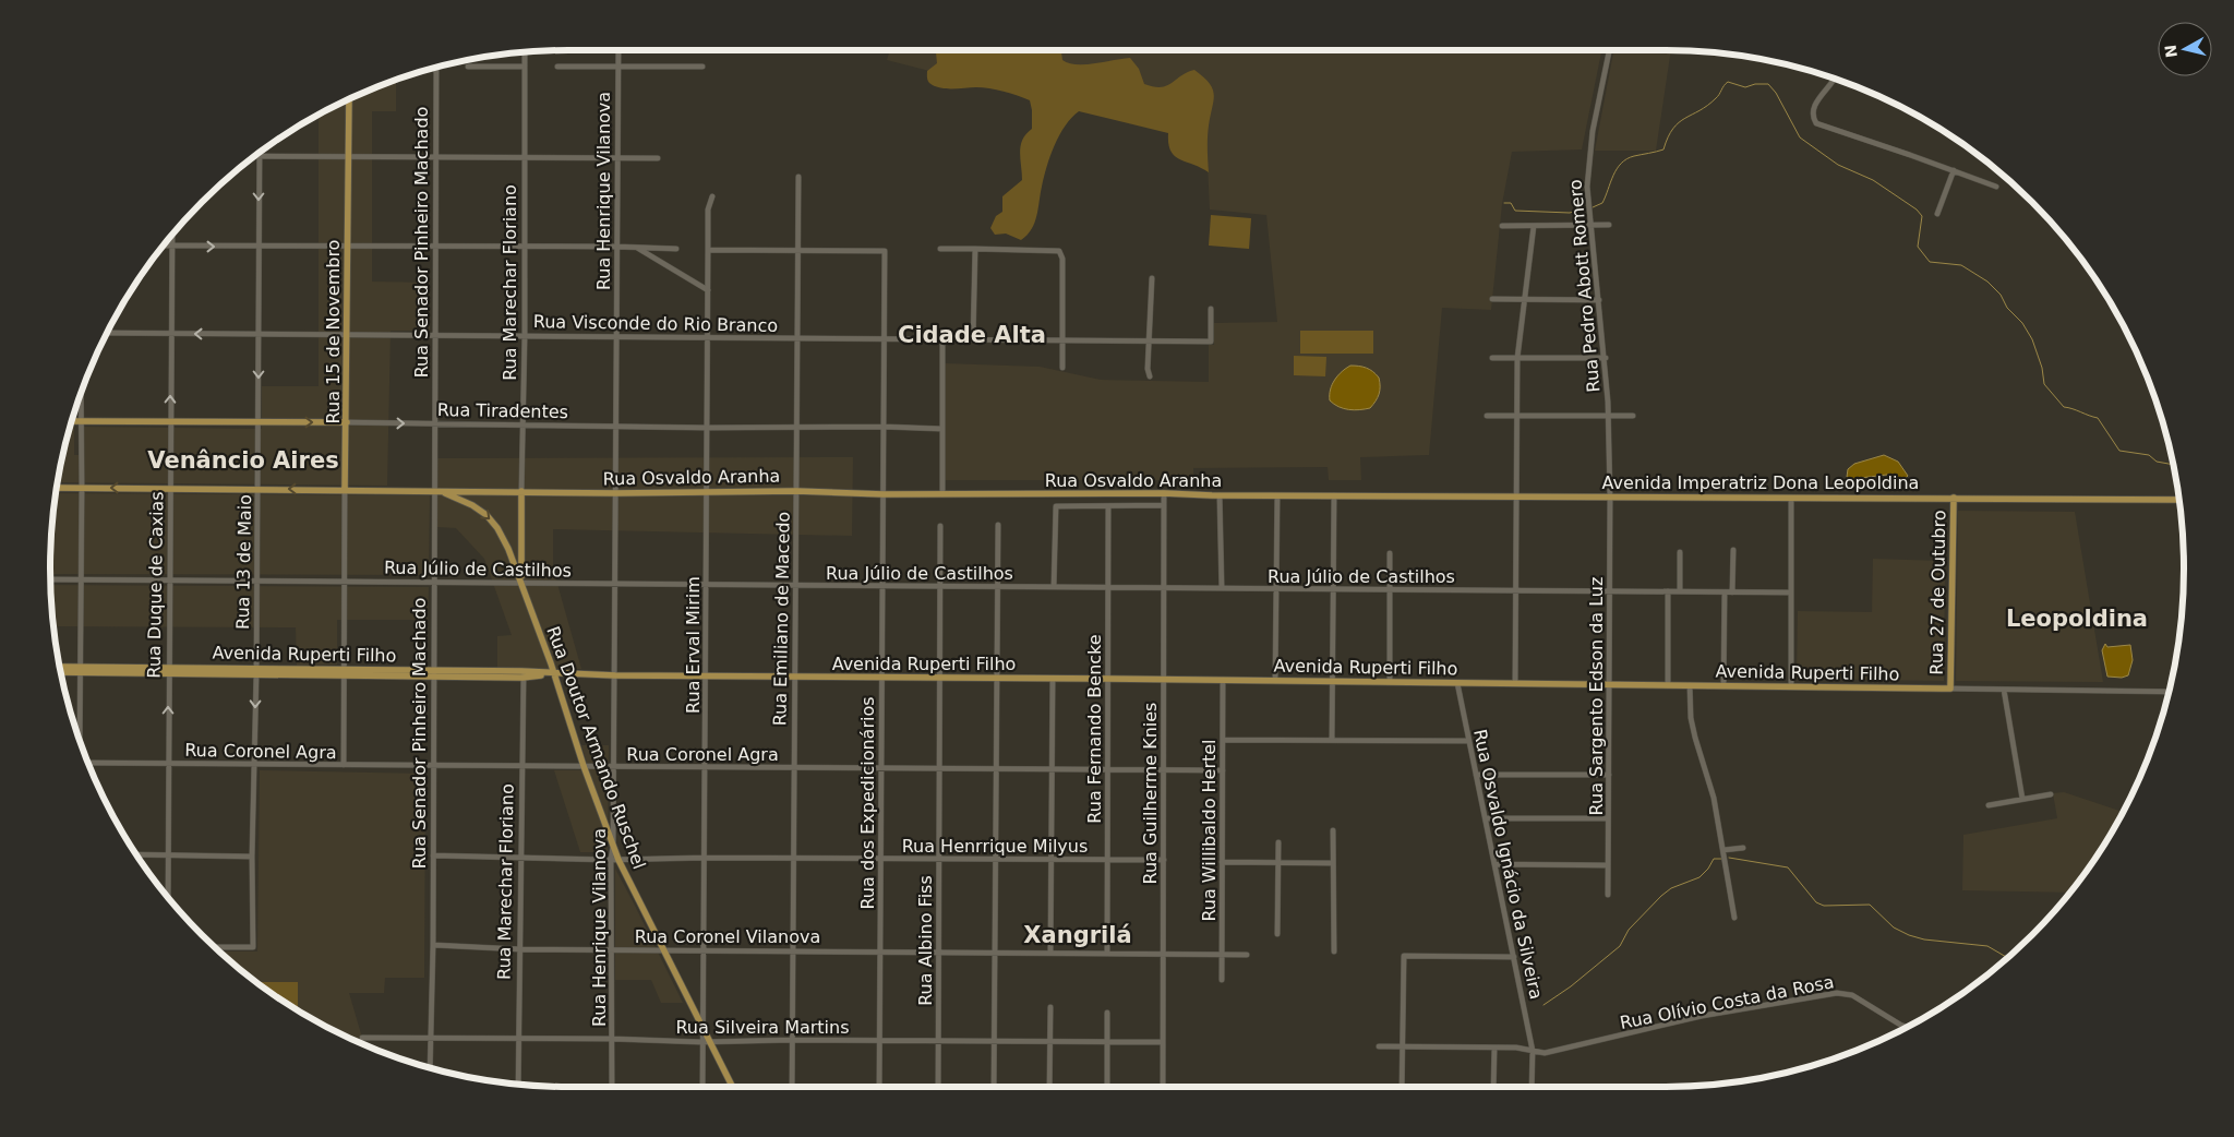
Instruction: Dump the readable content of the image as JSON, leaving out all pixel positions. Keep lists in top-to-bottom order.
{
  "streets": {
    "main road": [
      "Rua Marechar Floriano",
      "Rua 15 de Novembro",
      "Rua Tiradentes",
      "Rua Osvaldo Aranha",
      "Avenida Imperatriz Dona Leopoldina",
      "Rua 27 de Outubro",
      "Avenida Ruperti Filho",
      "Rua Doutor Armando Ruschel"
    ],
    "street": [
      "Rua Henrique Vilanova",
      "Rua Senador Pinheiro Machado",
      "Rua Pedro Abott Romero",
      "Rua Visconde do Rio Branco",
      "Rua 13 de Maio",
      "Rua Júlio de Castilhos",
      "Rua Duque de Caxias",
      "Rua Emiliano de Macedo",
      "Rua Erval Mirim",
      "Rua Sargento Edson da Luz",
      "Rua Fernando Bencke",
      "Rua Coronel Agra",
      "Rua Guilherme Knies",
      "Rua dos Expedicionários",
      "Rua Willibaldo Hertel",
      "Rua Henrrique Milyus",
      "Rua Osvaldo Ignácio da Silveira",
      "Rua Coronel Vilanova",
      "Rua Albino Fiss",
      "Rua Olívio Costa da Rosa",
      "Rua Silveira Martins"
    ]
  },
  "crossings": [
    ["Rua Henrique Vilanova", "Rua Visconde do Rio Branco"],
    ["Rua Henrique Vilanova", "Rua Tiradentes"],
    ["Rua Henrique Vilanova", "Rua Osvaldo Aranha"],
    ["Rua Henrique Vilanova", "Rua Júlio de Castilhos"],
    ["Rua Henrique Vilanova", "Avenida Ruperti Filho"],
    ["Rua Henrique Vilanova", "Rua Doutor Armando Ruschel"],
    ["Rua Henrique Vilanova", "Rua Coronel Agra"],
    ["Rua Henrique Vilanova", "Rua Henrrique Milyus"],
    ["Rua Henrique Vilanova", "Rua Coronel Vilanova"],
    ["Rua Henrique Vilanova", "Rua Silveira Martins"],
    ["Rua Senador Pinheiro Machado", "Rua Visconde do Rio Branco"],
    ["Rua Senador Pinheiro Machado", "Rua Tiradentes"],
    ["Rua Senador Pinheiro Machado", "Rua Osvaldo Aranha"],
    ["Rua Senador Pinheiro Machado", "Rua Júlio de Castilhos"],
    ["Rua Senador Pinheiro Machado", "Avenida Ruperti Filho"],
    ["Rua Senador Pinheiro Machado", "Rua Doutor Armando Ruschel"],
    ["Rua Senador Pinheiro Machado", "Rua Coronel Agra"],
    ["Rua Senador Pinheiro Machado", "Rua Henrrique Milyus"],
    ["Rua Senador Pinheiro Machado", "Rua Coronel Vilanova"],
    ["Rua Senador Pinheiro Machado", "Rua Silveira Martins"],
    ["Rua Marechar Floriano", "Rua Visconde do Rio Branco"],
    ["Rua Marechar Floriano", "Rua Tiradentes"],
    ["Rua Marechar Floriano", "Rua Osvaldo Aranha"],
    ["Rua Marechar Floriano", "Rua Júlio de Castilhos"],
    ["Rua Marechar Floriano", "Avenida Ruperti Filho"],
    ["Rua Marechar Floriano", "Rua Doutor Armando Ruschel"],
    ["Rua Marechar Floriano", "Rua Coronel Agra"],
    ["Rua Marechar Floriano", "Rua Henrrique Milyus"],
    ["Rua Marechar Floriano", "Rua Coronel Vilanova"],
    ["Rua Marechar Floriano", "Rua Silveira Martins"],
    ["Rua Pedro Abott Romero", "Avenida Imperatriz Dona Leopoldina"],
    ["Rua Pedro Abott Romero", "Rua Sargento Edson da Luz"],
    ["Rua Visconde do Rio Branco", "Rua 15 de Novembro"],
    ["Rua Visconde do Rio Branco", "Rua 13 de Maio"],
    ["Rua Visconde do Rio Branco", "Rua Duque de Caxias"],
    ["Rua Visconde do Rio Branco", "Rua Emiliano de Macedo"],
    ["Rua Visconde do Rio Branco", "Rua Erval Mirim"],
    ["Rua Visconde do Rio Branco", "Rua dos Expedicionários"],
    ["Rua 15 de Novembro", "Rua Tiradentes"],
    ["Rua 15 de Novembro", "Rua Osvaldo Aranha"],
    ["Rua 15 de Novembro", "Rua Júlio de Castilhos"],
    ["Rua 15 de Novembro", "Avenida Ruperti Filho"],
    ["Rua 15 de Novembro", "Rua Coronel Agra"],
    ["Rua Tiradentes", "Rua 13 de Maio"],
    ["Rua Tiradentes", "Rua Duque de Caxias"],
    ["Rua Tiradentes", "Rua Emiliano de Macedo"],
    ["Rua Tiradentes", "Rua Erval Mirim"],
    ["Rua Tiradentes", "Rua dos Expedicionários"],
    ["Rua Osvaldo Aranha", "Avenida Imperatriz Dona Leopoldina"],
    ["Rua Osvaldo Aranha", "Rua 13 de Maio"],
    ["Rua Osvaldo Aranha", "Rua Duque de Caxias"],
    ["Rua Osvaldo Aranha", "Rua Emiliano de Macedo"],
    ["Rua Osvaldo Aranha", "Rua Erval Mirim"],
    ["Rua Osvaldo Aranha", "Rua Doutor Armando Ruschel"],
    ["Rua Osvaldo Aranha", "Rua Guilherme Knies"],
    ["Rua Osvaldo Aranha", "Rua dos Expedicionários"],
    ["Avenida Imperatriz Dona Leopoldina", "Rua 27 de Outubro"],
    ["Avenida Imperatriz Dona Leopoldina", "Rua Sargento Edson da Luz"],
    ["Rua 13 de Maio", "Rua Júlio de Castilhos"],
    ["Rua 13 de Maio", "Avenida Ruperti Filho"],
    ["Rua 13 de Maio", "Rua Coronel Agra"],
    ["Rua Júlio de Castilhos", "Rua Duque de Caxias"],
    ["Rua Júlio de Castilhos", "Rua Emiliano de Macedo"],
    ["Rua Júlio de Castilhos", "Rua Erval Mirim"],
    ["Rua Júlio de Castilhos", "Rua Sargento Edson da Luz"],
    ["Rua Júlio de Castilhos", "Rua Fernando Bencke"],
    ["Rua Júlio de Castilhos", "Rua Doutor Armando Ruschel"],
    ["Rua Júlio de Castilhos", "Rua Guilherme Knies"],
    ["Rua Júlio de Castilhos", "Rua dos Expedicionários"],
    ["Rua Júlio de Castilhos", "Rua Albino Fiss"],
    ["Rua Duque de Caxias", "Avenida Ruperti Filho"],
    ["Rua Duque de Caxias", "Rua Coronel Agra"],
    ["Rua 27 de Outubro", "Avenida Ruperti Filho"],
    ["Rua Emiliano de Macedo", "Avenida Ruperti Filho"],
    ["Rua Emiliano de Macedo", "Rua Coronel Agra"],
    ["Rua Emiliano de Macedo", "Rua dos Expedicionários"],
    ["Rua Emiliano de Macedo", "Rua Henrrique Milyus"],
    ["Rua Emiliano de Macedo", "Rua Coronel Vilanova"],
    ["Rua Emiliano de Macedo", "Rua Silveira Martins"],
    ["Rua Erval Mirim", "Avenida Ruperti Filho"],
    ["Rua Erval Mirim", "Rua Doutor Armando Ruschel"],
    ["Rua Erval Mirim", "Rua Coronel Agra"],
    ["Rua Erval Mirim", "Rua Henrrique Milyus"],
    ["Rua Erval Mirim", "Rua Coronel Vilanova"],
    ["Rua Erval Mirim", "Rua Silveira Martins"],
    ["Avenida Ruperti Filho", "Rua Sargento Edson da Luz"],
    ["Avenida Ruperti Filho", "Rua Fernando Bencke"],
    ["Avenida Ruperti Filho", "Rua Doutor Armando Ruschel"],
    ["Avenida Ruperti Filho", "Rua Guilherme Knies"],
    ["Avenida Ruperti Filho", "Rua dos Expedicionários"],
    ["Avenida Ruperti Filho", "Rua Willibaldo Hertel"],
    ["Avenida Ruperti Filho", "Rua Osvaldo Ignácio da Silveira"],
    ["Avenida Ruperti Filho", "Rua Albino Fiss"],
    ["Rua Fernando Bencke", "Rua Coronel Agra"],
    ["Rua Fernando Bencke", "Rua Henrrique Milyus"],
    ["Rua Fernando Bencke", "Rua Coronel Vilanova"],
    ["Rua Doutor Armando Ruschel", "Rua Coronel Agra"],
    ["Rua Doutor Armando Ruschel", "Rua Henrrique Milyus"],
    ["Rua Doutor Armando Ruschel", "Rua Coronel Vilanova"],
    ["Rua Doutor Armando Ruschel", "Rua Silveira Martins"],
    ["Rua Coronel Agra", "Rua Guilherme Knies"],
    ["Rua Coronel Agra", "Rua dos Expedicionários"],
    ["Rua Coronel Agra", "Rua Willibaldo Hertel"],
    ["Rua Coronel Agra", "Rua Albino Fiss"],
    ["Rua Guilherme Knies", "Rua Henrrique Milyus"],
    ["Rua Guilherme Knies", "Rua Coronel Vilanova"],
    ["Rua Guilherme Knies", "Rua Silveira Martins"],
    ["Rua dos Expedicionários", "Rua Henrrique Milyus"],
    ["Rua dos Expedicionários", "Rua Coronel Vilanova"],
    ["Rua dos Expedicionários", "Rua Silveira Martins"],
    ["Rua Henrrique Milyus", "Rua Albino Fiss"],
    ["Rua Osvaldo Ignácio da Silveira", "Rua Olívio Costa da Rosa"],
    ["Rua Coronel Vilanova", "Rua Albino Fiss"],
    ["Rua Albino Fiss", "Rua Silveira Martins"]
  ],
  "districts": [
    "Cidade Alta",
    "Venâncio Aires",
    "Leopoldina",
    "Xangrilá"
  ],
  "north": "left"
}
